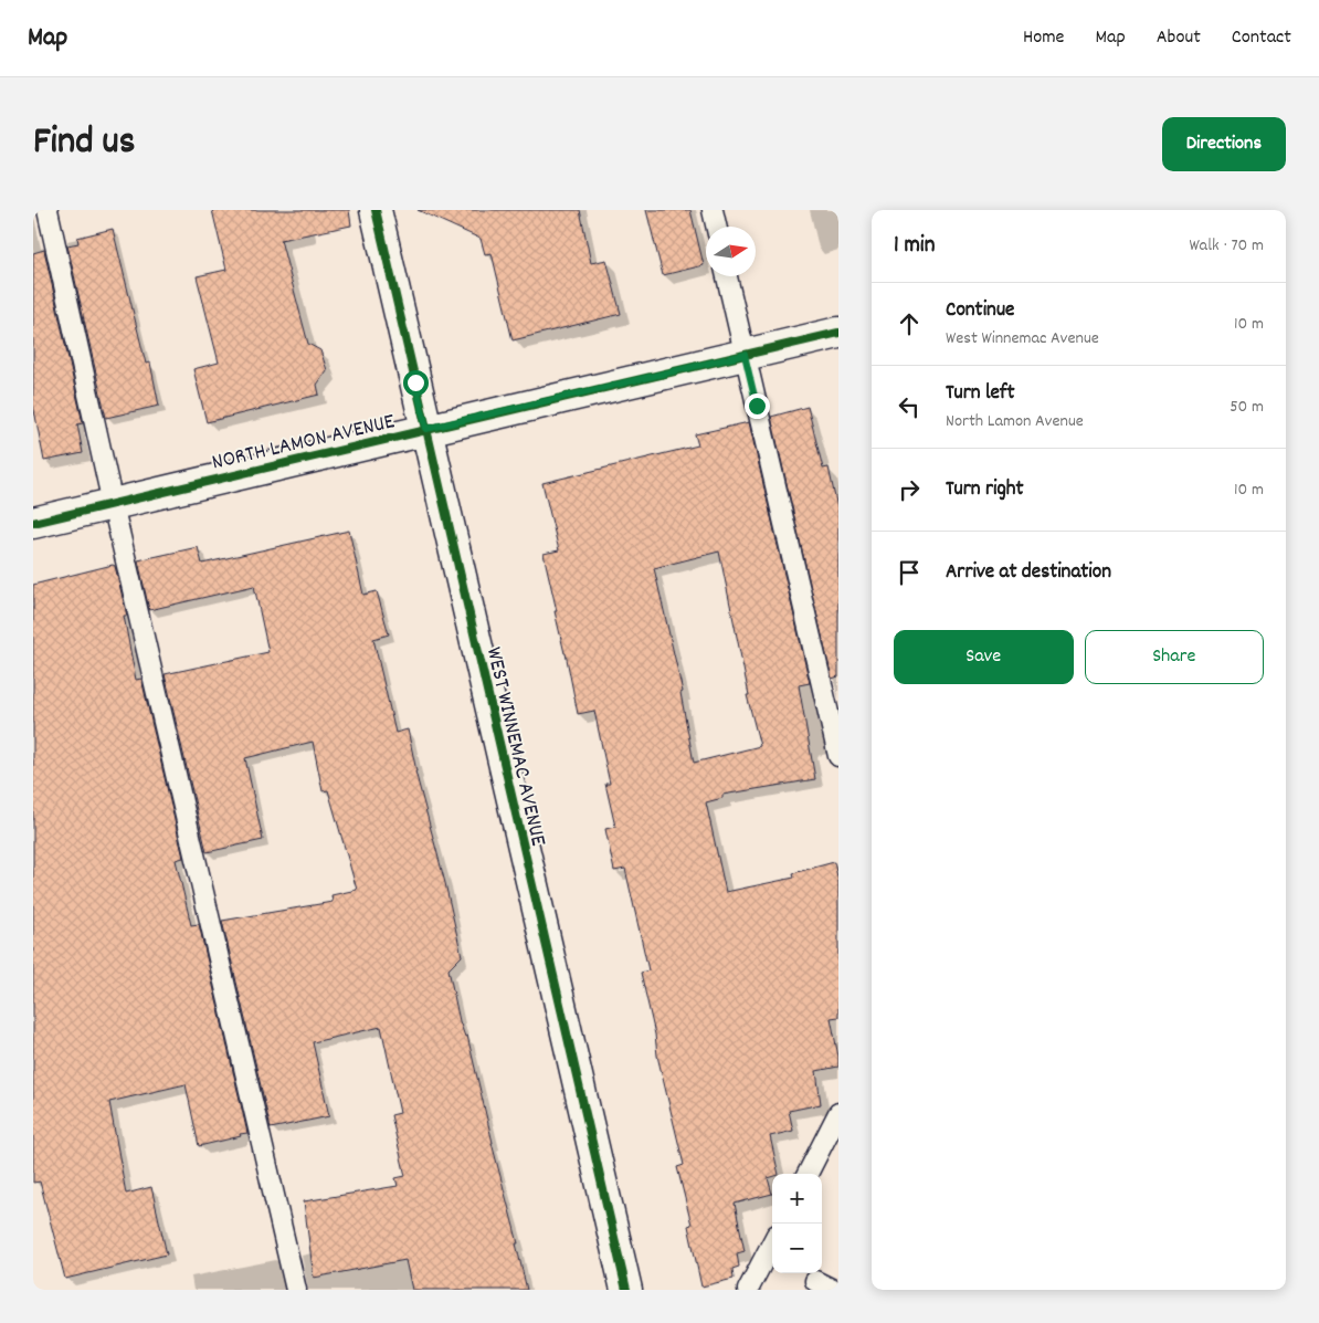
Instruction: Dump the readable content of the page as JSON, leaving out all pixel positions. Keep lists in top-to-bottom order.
{
  "streets": {
    "street": ["NORTH LAMON AVENUE", "WEST WINNEMAC AVENUE"]
  },
  "crossings": [
    ["NORTH LAMON AVENUE", "WEST WINNEMAC AVENUE"]
  ],
  "north": "right",
  "page": {
    "header": "Map",
    "nav": [
      "Home",
      "Map",
      "About",
      "Contact"
    ],
    "title": "Find us",
    "buttons": [
      "Directions",
      ["Save", "Share"]
    ],
    "heading": ["1 min", "Walk · 70 m"],
    "list": [
      ["Continue", "West Winnemac Avenue", "10 m"],
      ["Turn left", "North Lamon Avenue", "50 m"],
      ["Turn right", "10 m"],
      "Arrive at destination"
    ],
    "map_buttons": ["+", "−"]
  }
}
